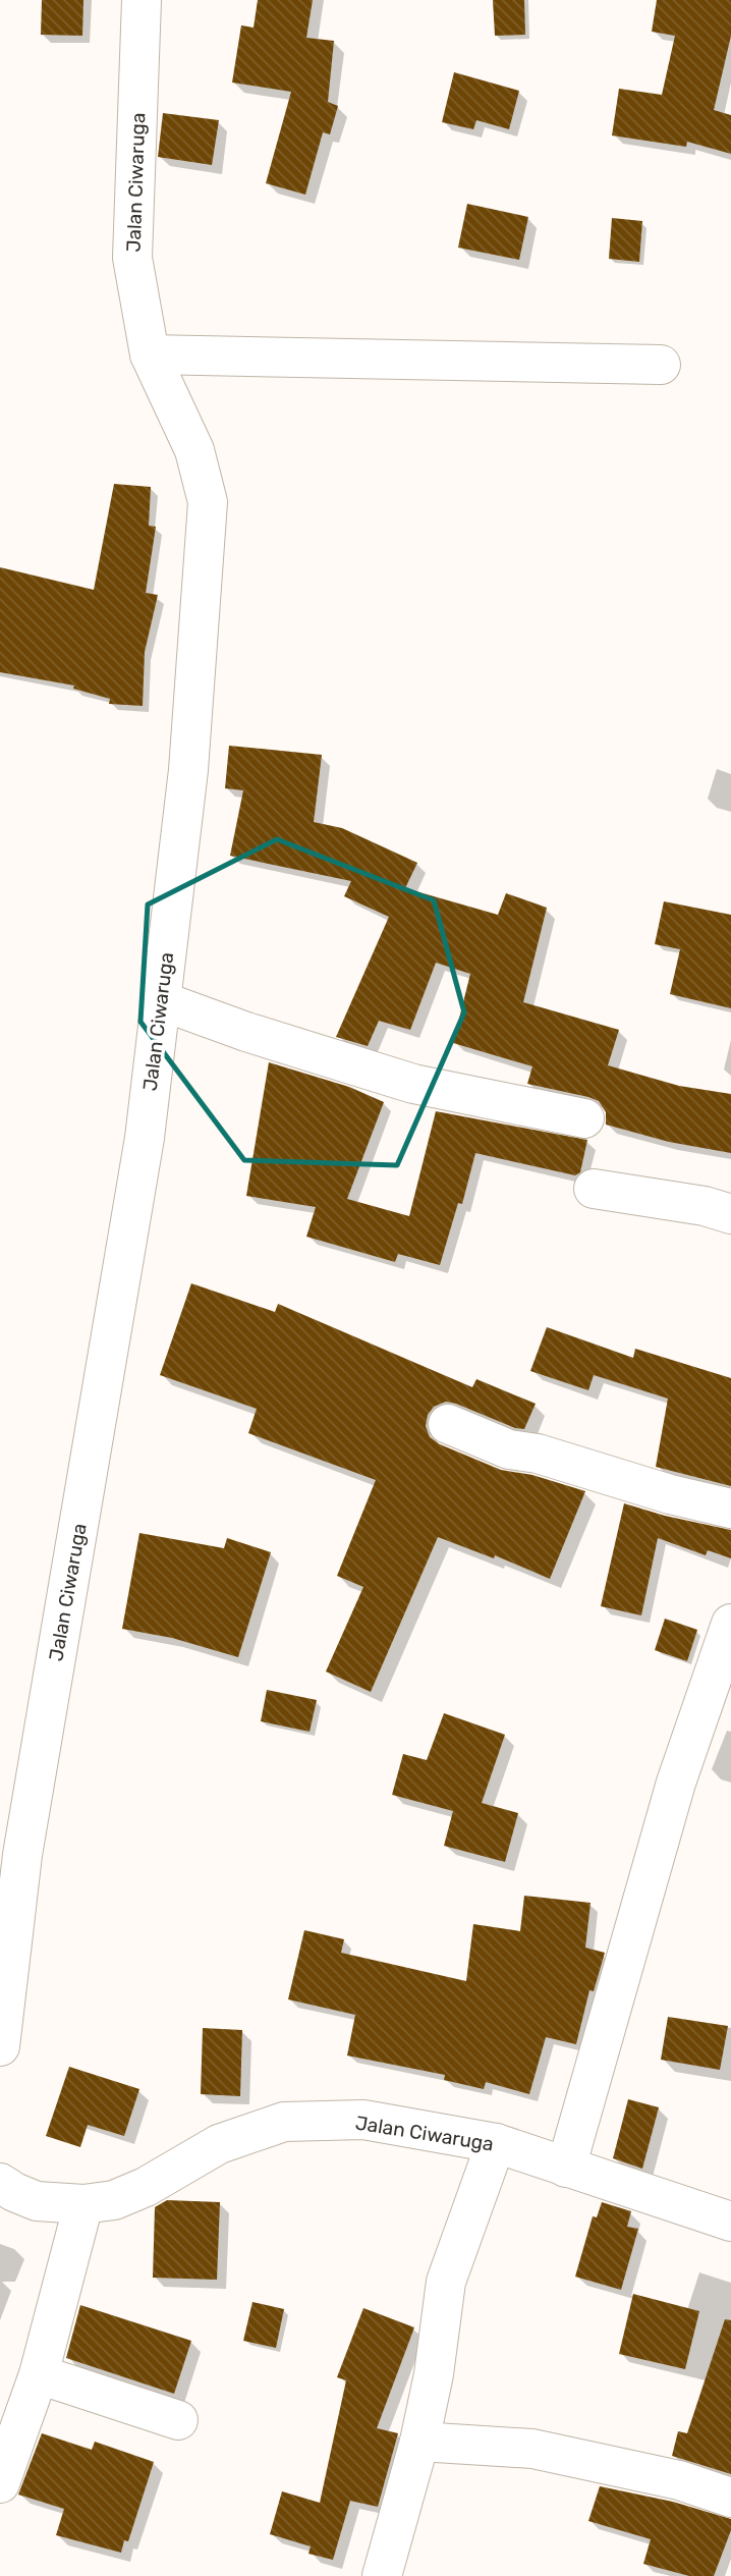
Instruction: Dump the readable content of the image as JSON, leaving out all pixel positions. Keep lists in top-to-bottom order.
{
  "streets": {
    "street": ["Jalan Ciwaruga"]
  }
}
